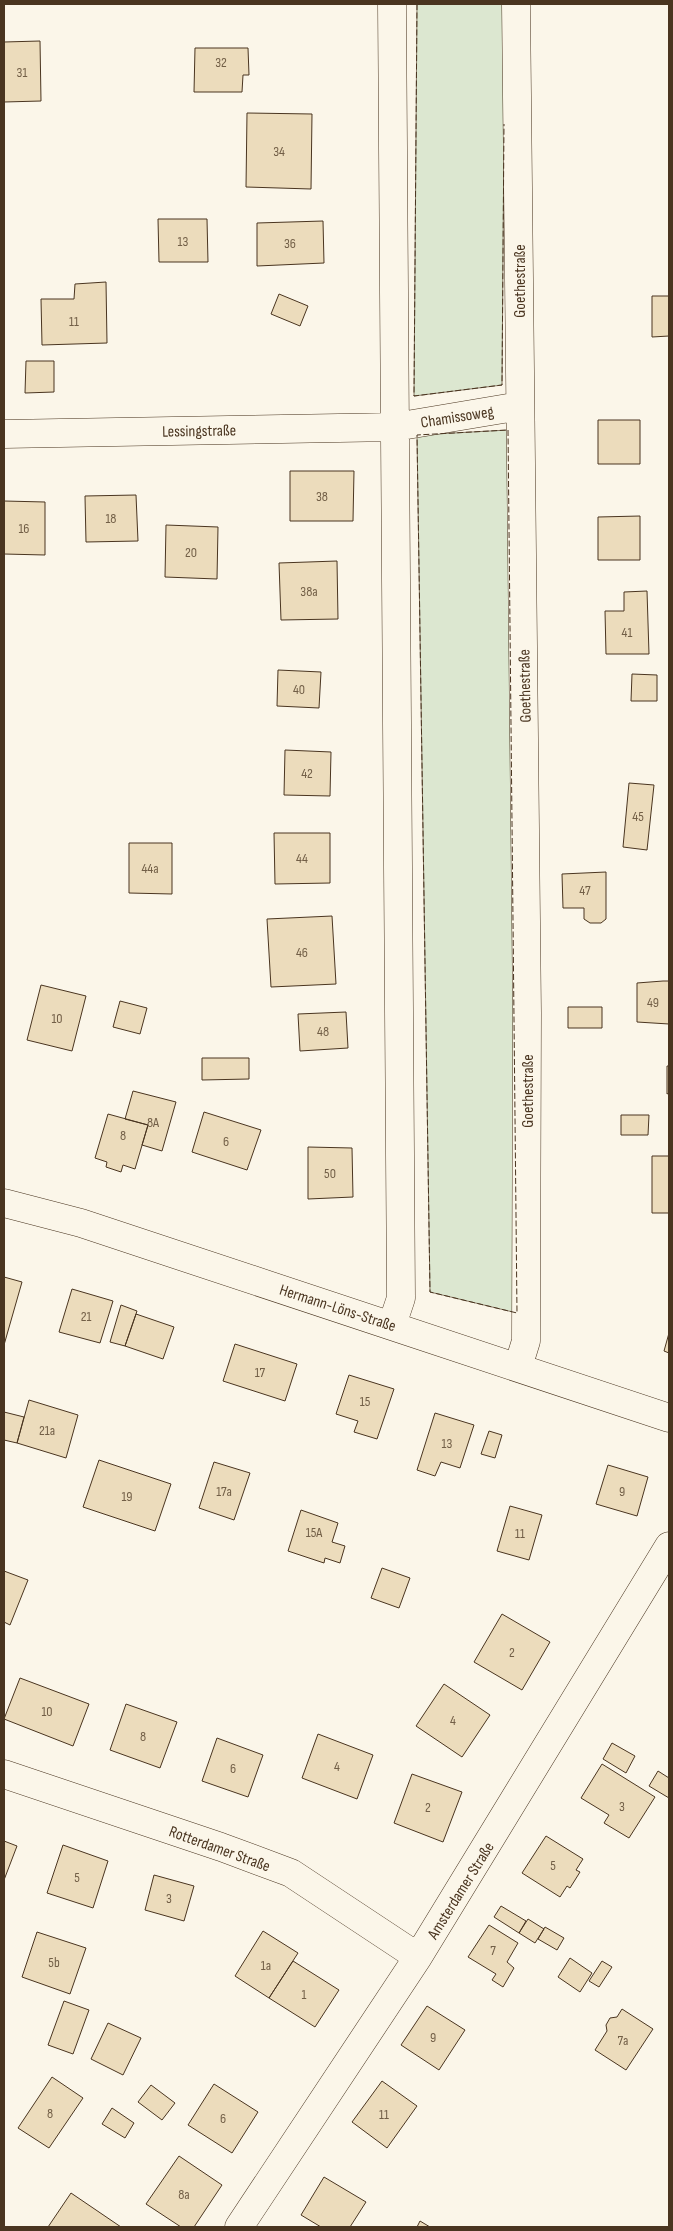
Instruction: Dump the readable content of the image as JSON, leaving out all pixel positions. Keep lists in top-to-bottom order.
{
  "streets": {
    "street": [
      "Goethestraße",
      "Chamissoweg",
      "Lessingstraße",
      "Hermann-Löns-Straße",
      "Rotterdamer Straße",
      "Amsterdamer Straße"
    ]
  },
  "crossings": [
    ["Goethestraße", "Chamissoweg"],
    ["Goethestraße", "Hermann-Löns-Straße"],
    ["Chamissoweg", "Lessingstraße"],
    ["Rotterdamer Straße", "Amsterdamer Straße"]
  ],
  "house_numbers": [
    "32",
    "31",
    "34",
    "13",
    "36",
    "11",
    "38",
    "18",
    "16",
    "20",
    "38a",
    "41",
    "40",
    "42",
    "45",
    "44",
    "44a",
    "47",
    "46",
    "49",
    "10",
    "48",
    "8A",
    "8",
    "6",
    "50",
    "21",
    "17",
    "15",
    "21a",
    "13",
    "17a",
    "9",
    "19",
    "15A",
    "11",
    "2",
    "10",
    "4",
    "8",
    "4",
    "6",
    "3",
    "2",
    "5",
    "5",
    "3",
    "7",
    "5b",
    "1a",
    "1",
    "9",
    "7a",
    "8",
    "11",
    "6",
    "8a"
  ]
}
